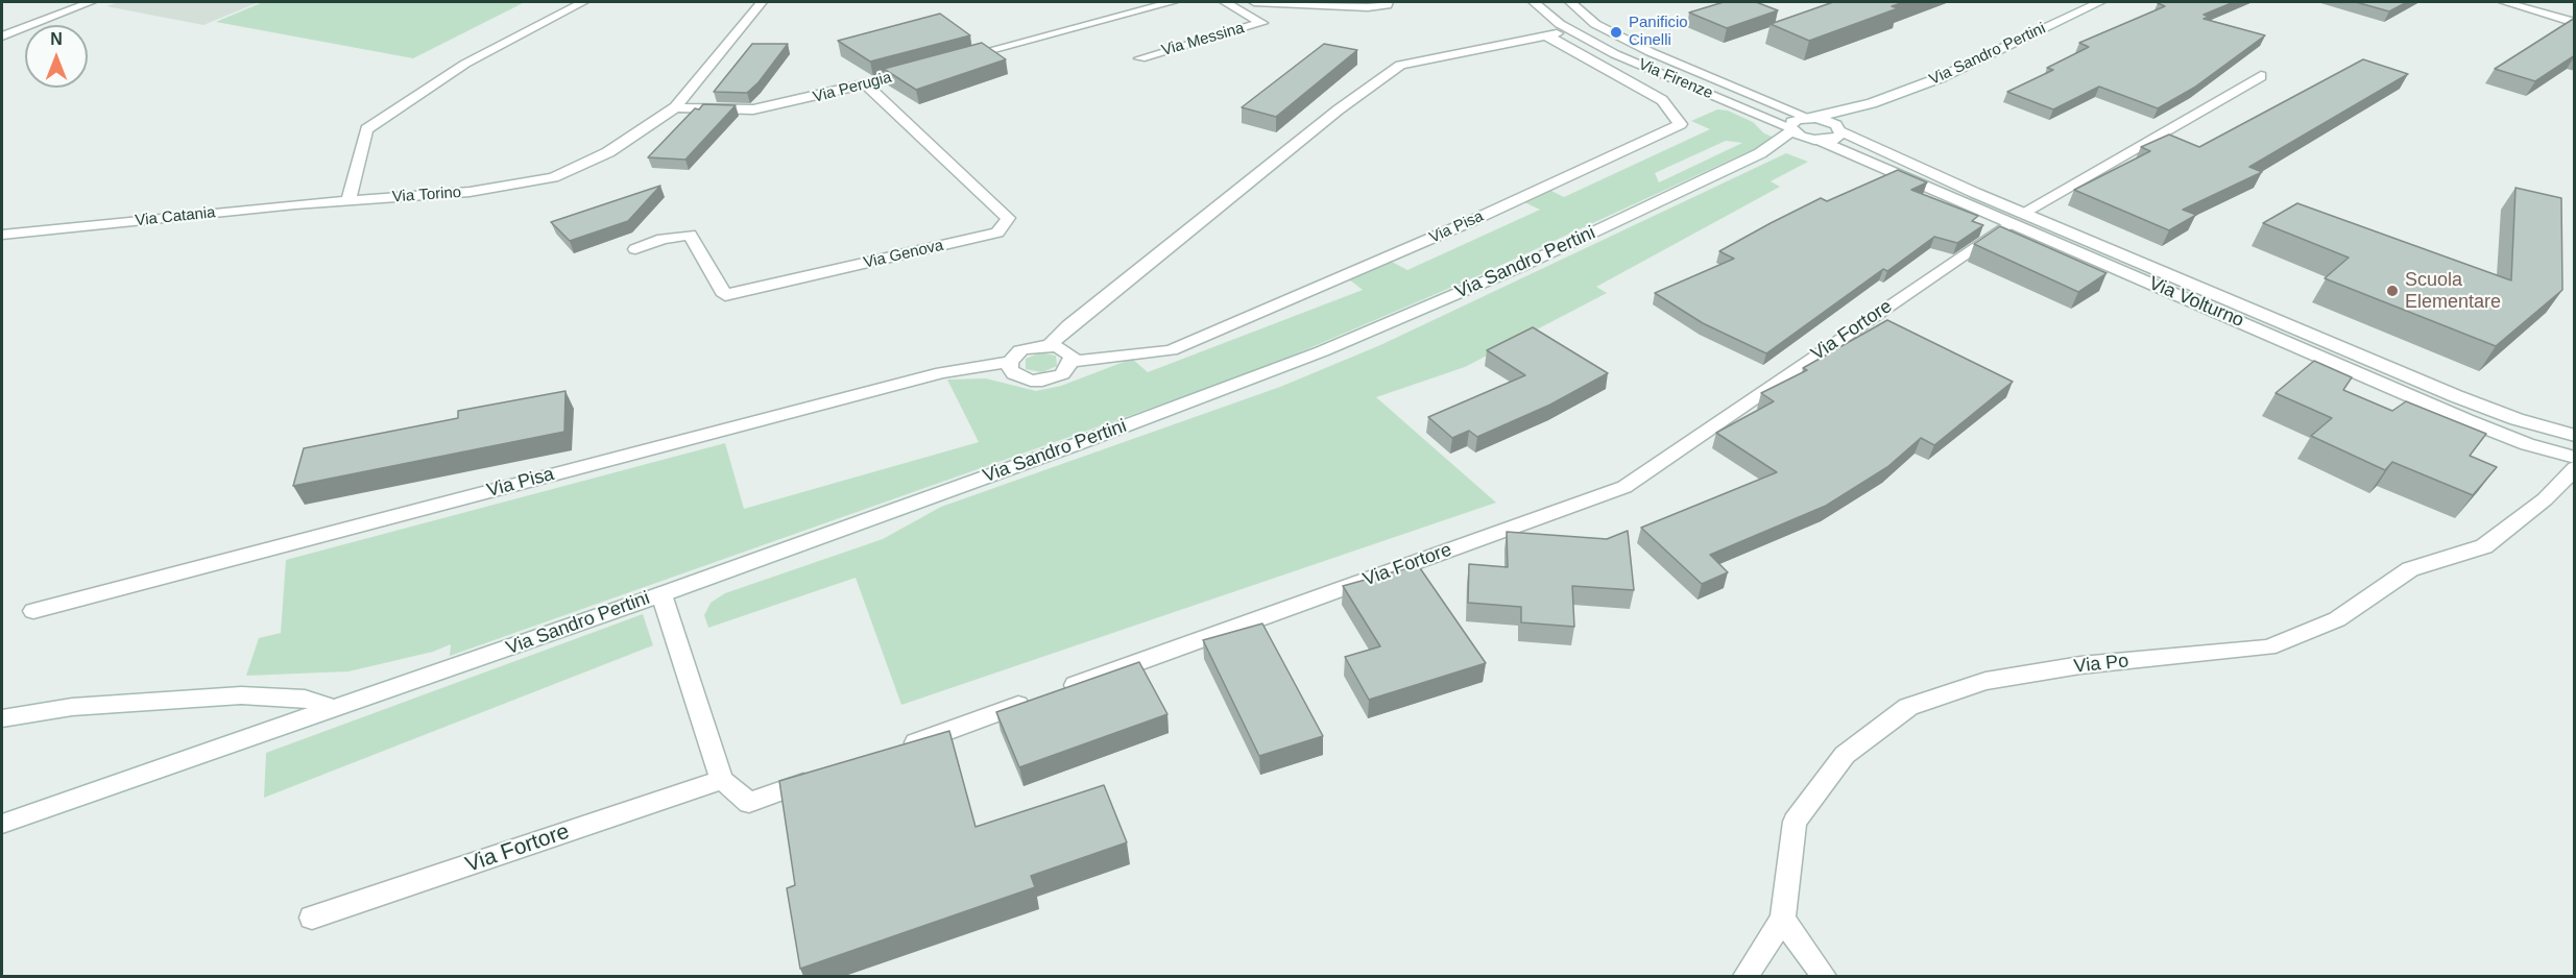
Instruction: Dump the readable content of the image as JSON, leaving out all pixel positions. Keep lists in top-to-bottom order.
{
  "streets": {
    "street": [
      "Via Messina",
      "Via Sandro Pertini",
      "Via Firenze",
      "Via Perugia",
      "Via Torino",
      "Via Catania",
      "Via Pisa",
      "Via Genova",
      "Via Volturno",
      "Via Fortore",
      "Via Po"
    ]
  },
  "crossings": [
    ["Via Sandro Pertini", "Via Firenze"],
    ["Via Sandro Pertini", "Via Volturno"],
    ["Via Perugia", "Via Torino"],
    ["Via Perugia", "Via Genova"],
    ["Via Torino", "Via Catania"],
    ["Via Volturno", "Via Fortore"]
  ],
  "places": ["Panificio Cinelli", "Scuola Elementare"],
  "north": "top"
}
